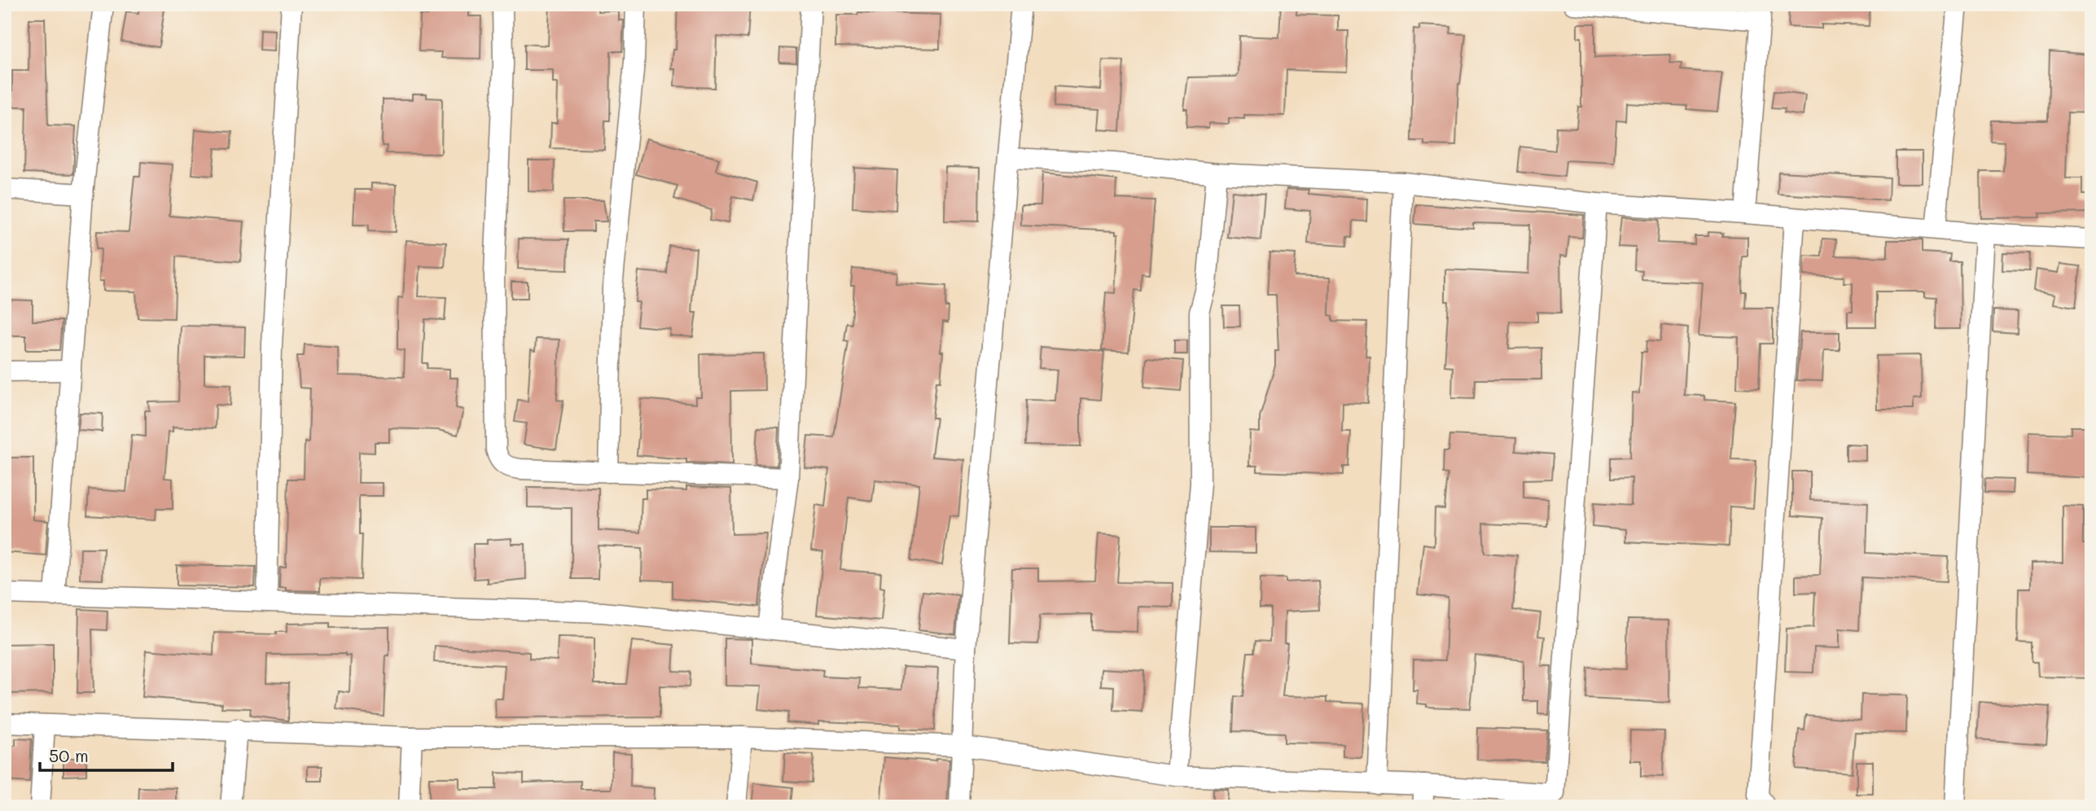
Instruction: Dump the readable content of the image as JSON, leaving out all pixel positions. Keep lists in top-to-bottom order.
{
  "scale_bar": "50 m"
}
